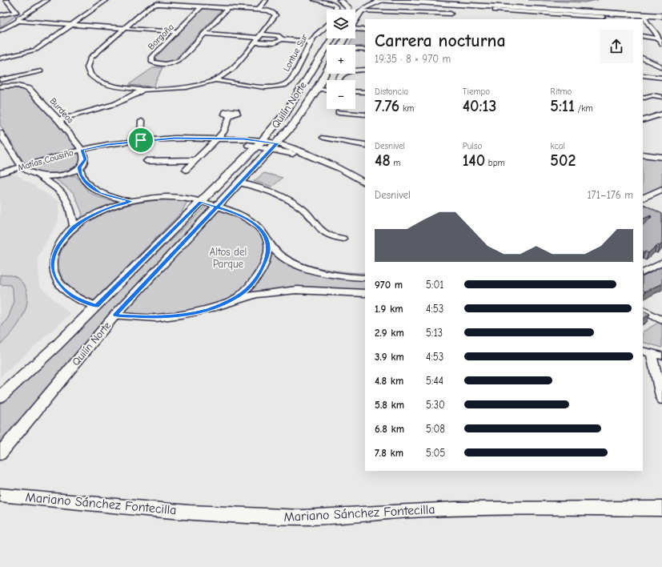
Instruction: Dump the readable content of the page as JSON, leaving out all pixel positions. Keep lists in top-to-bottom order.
{
  "streets": {
    "street": [
      "Borgoña",
      "Lontue Sur",
      "Quilín Norte",
      "Burdeos",
      "Matías Cousiño",
      "Mariano Sánchez Fontecilla"
    ]
  },
  "crossings": [
    ["Quilín Norte", "Matías Cousiño"],
    ["Burdeos", "Matías Cousiño"]
  ],
  "parks": ["Altos del Parque"],
  "page": {
    "map_buttons": ["+", "−"],
    "heading": ["Carrera nocturna", "19:35 · 8 × 970 m"],
    "stats": [
      ["Distancia", "7.76 km"],
      ["Tiempo", "40:13"],
      ["Ritmo", "5:11 /km"],
      ["Desnivel", "48 m"],
      ["Pulso", "140 bpm"],
      ["kcal", "502"]
    ],
    "chart": ["Desnivel", "171–176 m"],
    "list": [
      {
        "name": "970 m",
        "note": "5:01"
      },
      {
        "name": "1.9 km",
        "note": "4:53"
      },
      {
        "name": "2.9 km",
        "note": "5:13"
      },
      {
        "name": "3.9 km",
        "note": "4:53"
      },
      {
        "name": "4.8 km",
        "note": "5:44"
      },
      {
        "name": "5.8 km",
        "note": "5:30"
      },
      {
        "name": "6.8 km",
        "note": "5:08"
      },
      {
        "name": "7.8 km",
        "note": "5:05"
      }
    ]
  }
}
